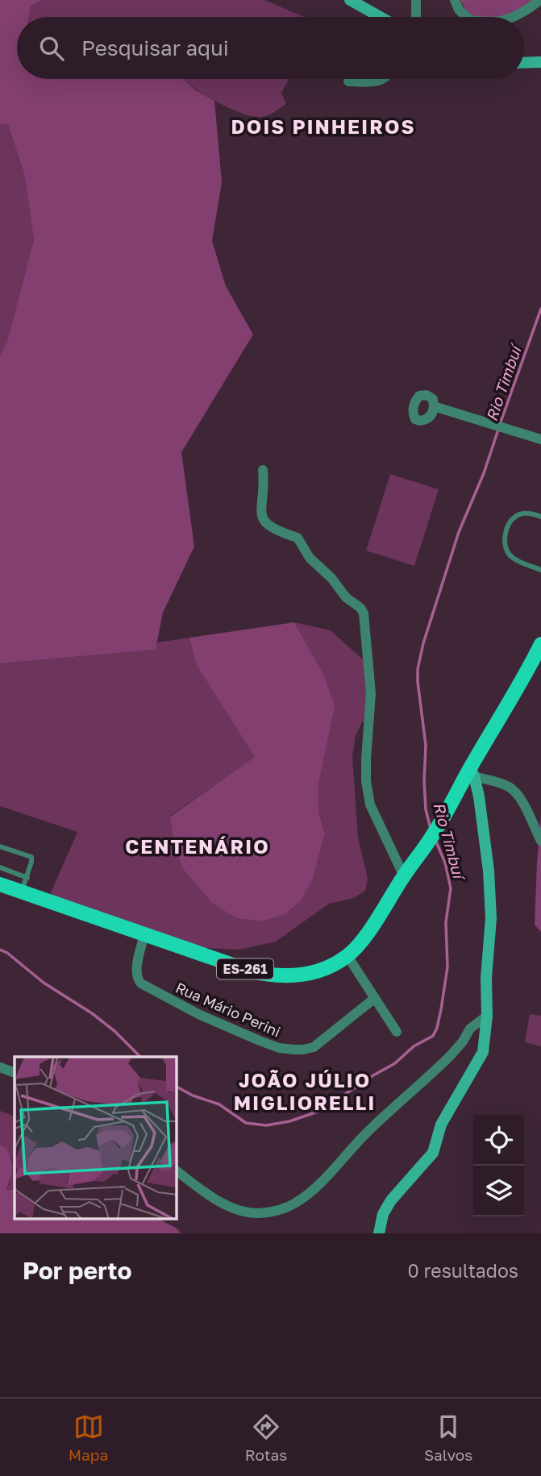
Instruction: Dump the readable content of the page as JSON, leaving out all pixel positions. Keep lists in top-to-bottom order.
{
  "streets": {
    "main road": ["ES-261"],
    "street": ["Rua Mário Perini"]
  },
  "crossings": [
    ["ES-261", "Rua Mário Perini"]
  ],
  "districts": ["DOIS PINHEIROS", "CENTENÁRIO", "JOÃO JÚLIO MIGLIORELLI"],
  "water": ["Rio Timbuí"],
  "page": {
    "search": "Pesquisar aqui",
    "heading": ["Por perto", "0 resultados"],
    "nav": ["Mapa", "Rotas", "Salvos"]
  }
}
